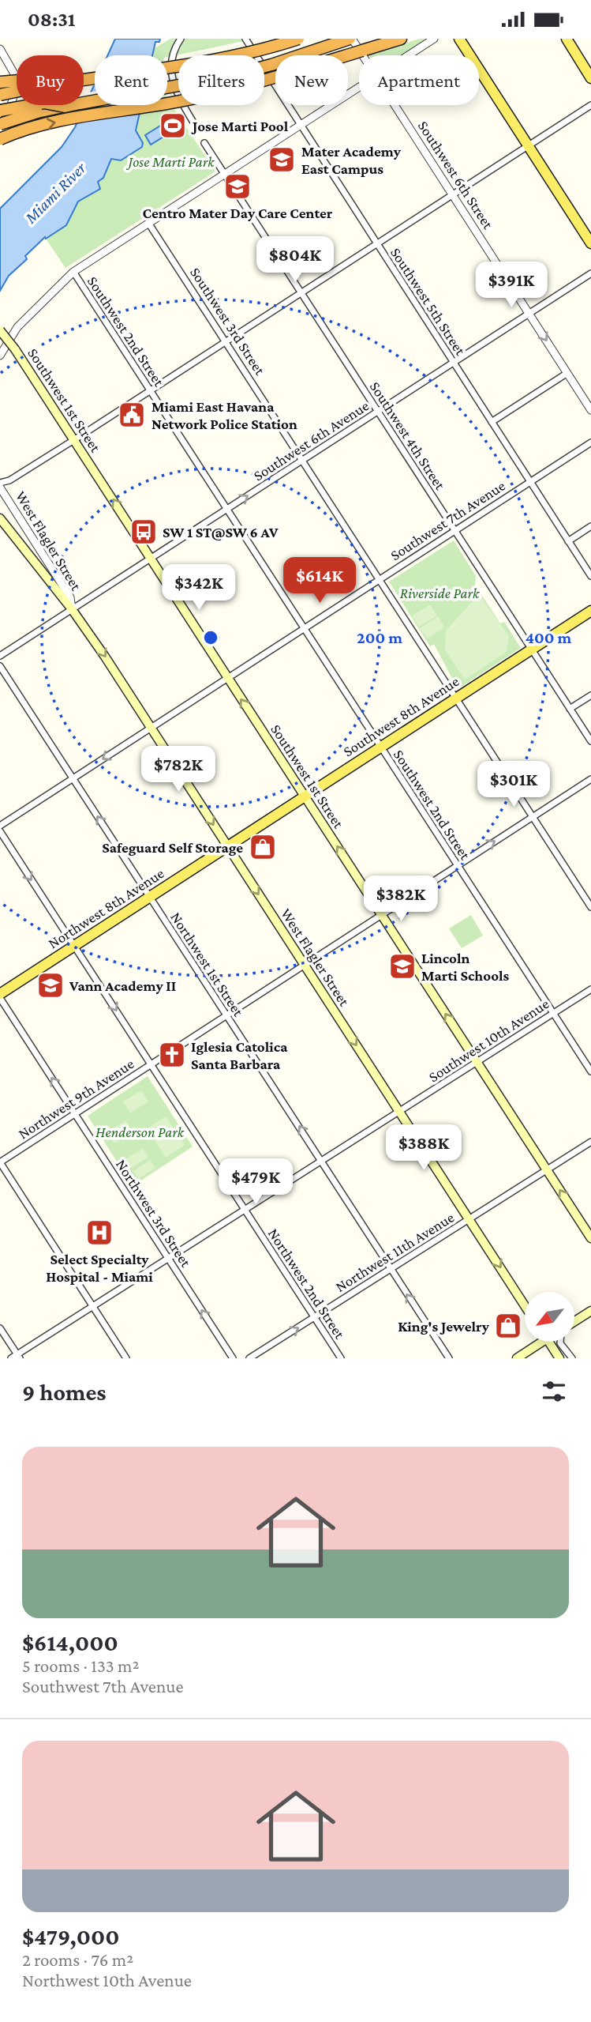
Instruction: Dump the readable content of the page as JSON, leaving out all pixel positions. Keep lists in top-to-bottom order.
{
  "streets": {
    "main road": [
      "Southwest 1st Street",
      "West Flagler Street",
      "Southwest 8th Avenue",
      "Northwest 8th Avenue"
    ],
    "street": [
      "Southwest 6th Street",
      "Southwest 5th Street",
      "Southwest 3rd Street",
      "Southwest 2nd Street",
      "Southwest 4th Street",
      "Southwest 6th Avenue",
      "Southwest 7th Avenue",
      "Northwest 1st Street",
      "Southwest 10th Avenue",
      "Northwest 9th Avenue",
      "Northwest 3rd Street",
      "Northwest 11th Avenue",
      "Northwest 2nd Street"
    ]
  },
  "crossings": [
    ["Southwest 6th Street", "Southwest 6th Avenue"],
    ["Southwest 5th Street", "Southwest 6th Avenue"],
    ["Southwest 5th Street", "Southwest 7th Avenue"],
    ["Southwest 3rd Street", "Southwest 6th Avenue"],
    ["Southwest 3rd Street", "Southwest 7th Avenue"],
    ["Southwest 3rd Street", "Southwest 8th Avenue"],
    ["Southwest 3rd Street", "Northwest 9th Avenue"],
    ["Southwest 2nd Street", "Southwest 6th Avenue"],
    ["Southwest 2nd Street", "Southwest 7th Avenue"],
    ["Southwest 2nd Street", "Southwest 8th Avenue"],
    ["Southwest 2nd Street", "Southwest 10th Avenue"],
    ["Southwest 2nd Street", "Northwest 9th Avenue"],
    ["Southwest 1st Street", "Southwest 6th Avenue"],
    ["Southwest 1st Street", "Southwest 7th Avenue"],
    ["Southwest 1st Street", "Southwest 8th Avenue"],
    ["Southwest 1st Street", "Southwest 10th Avenue"],
    ["Southwest 1st Street", "Northwest 9th Avenue"],
    ["Southwest 1st Street", "Northwest 11th Avenue"],
    ["Southwest 4th Street", "Southwest 6th Avenue"],
    ["Southwest 4th Street", "Southwest 7th Avenue"],
    ["Southwest 4th Street", "Southwest 8th Avenue"],
    ["Southwest 6th Avenue", "West Flagler Street"],
    ["Southwest 7th Avenue", "West Flagler Street"],
    ["Southwest 7th Avenue", "Northwest 1st Street"],
    ["West Flagler Street", "Southwest 8th Avenue"],
    ["West Flagler Street", "Northwest 8th Avenue"],
    ["West Flagler Street", "Southwest 10th Avenue"],
    ["West Flagler Street", "Northwest 9th Avenue"],
    ["West Flagler Street", "Northwest 11th Avenue"],
    ["Southwest 8th Avenue", "Northwest 8th Avenue"],
    ["Northwest 8th Avenue", "Northwest 1st Street"],
    ["Northwest 8th Avenue", "Northwest 3rd Street"],
    ["Northwest 8th Avenue", "Northwest 2nd Street"],
    ["Northwest 1st Street", "Southwest 10th Avenue"],
    ["Northwest 1st Street", "Northwest 9th Avenue"],
    ["Northwest 1st Street", "Northwest 11th Avenue"],
    ["Southwest 10th Avenue", "Northwest 3rd Street"],
    ["Southwest 10th Avenue", "Northwest 2nd Street"],
    ["Northwest 9th Avenue", "Northwest 3rd Street"],
    ["Northwest 9th Avenue", "Northwest 2nd Street"],
    ["Northwest 11th Avenue", "Northwest 2nd Street"]
  ],
  "one_way": [
    "Southwest 1st Street",
    "West Flagler Street",
    "Northwest 1st Street",
    "Northwest 3rd Street",
    "Northwest 2nd Street"
  ],
  "water": ["Miami River"],
  "parks": ["Jose Marti Park", "Riverside Park", "Henderson Park"],
  "places": {
    "sports": ["Jose Marti Pool"],
    "school or university": [
      "Mater Academy East Campus",
      "Centro Mater Day Care Center",
      "Lincoln Marti Schools",
      "Vann Academy II"
    ],
    "public building": ["Miami East Havana Network Police Station"],
    "bus stop": ["SW 1 ST@SW 6 AV"],
    "shop": ["Safeguard Self Storage", "King's Jewelry"],
    "church": ["Iglesia Catolica Santa Barbara"],
    "hospital": ["Select Specialty Hospital - Miami"]
  },
  "north": "bottom left",
  "page": {
    "status": "08:31",
    "chip": [
      "Buy",
      "Rent",
      "Filters",
      "New",
      "Apartment"
    ],
    "price": [
      "$804K",
      "$391K",
      "$614K",
      "$342K",
      "$782K",
      "$301K",
      "$382K",
      "$388K",
      "$479K"
    ],
    "heading": "9 homes",
    "list": [
      {
        "name": "$614,000",
        "note": "5 rooms · 133 m² · Southwest 7th Avenue"
      },
      {
        "name": "$479,000",
        "note": "2 rooms · 76 m² · Northwest 10th Avenue"
      }
    ]
  },
  "rings": ["200 m", "400 m"]
}
